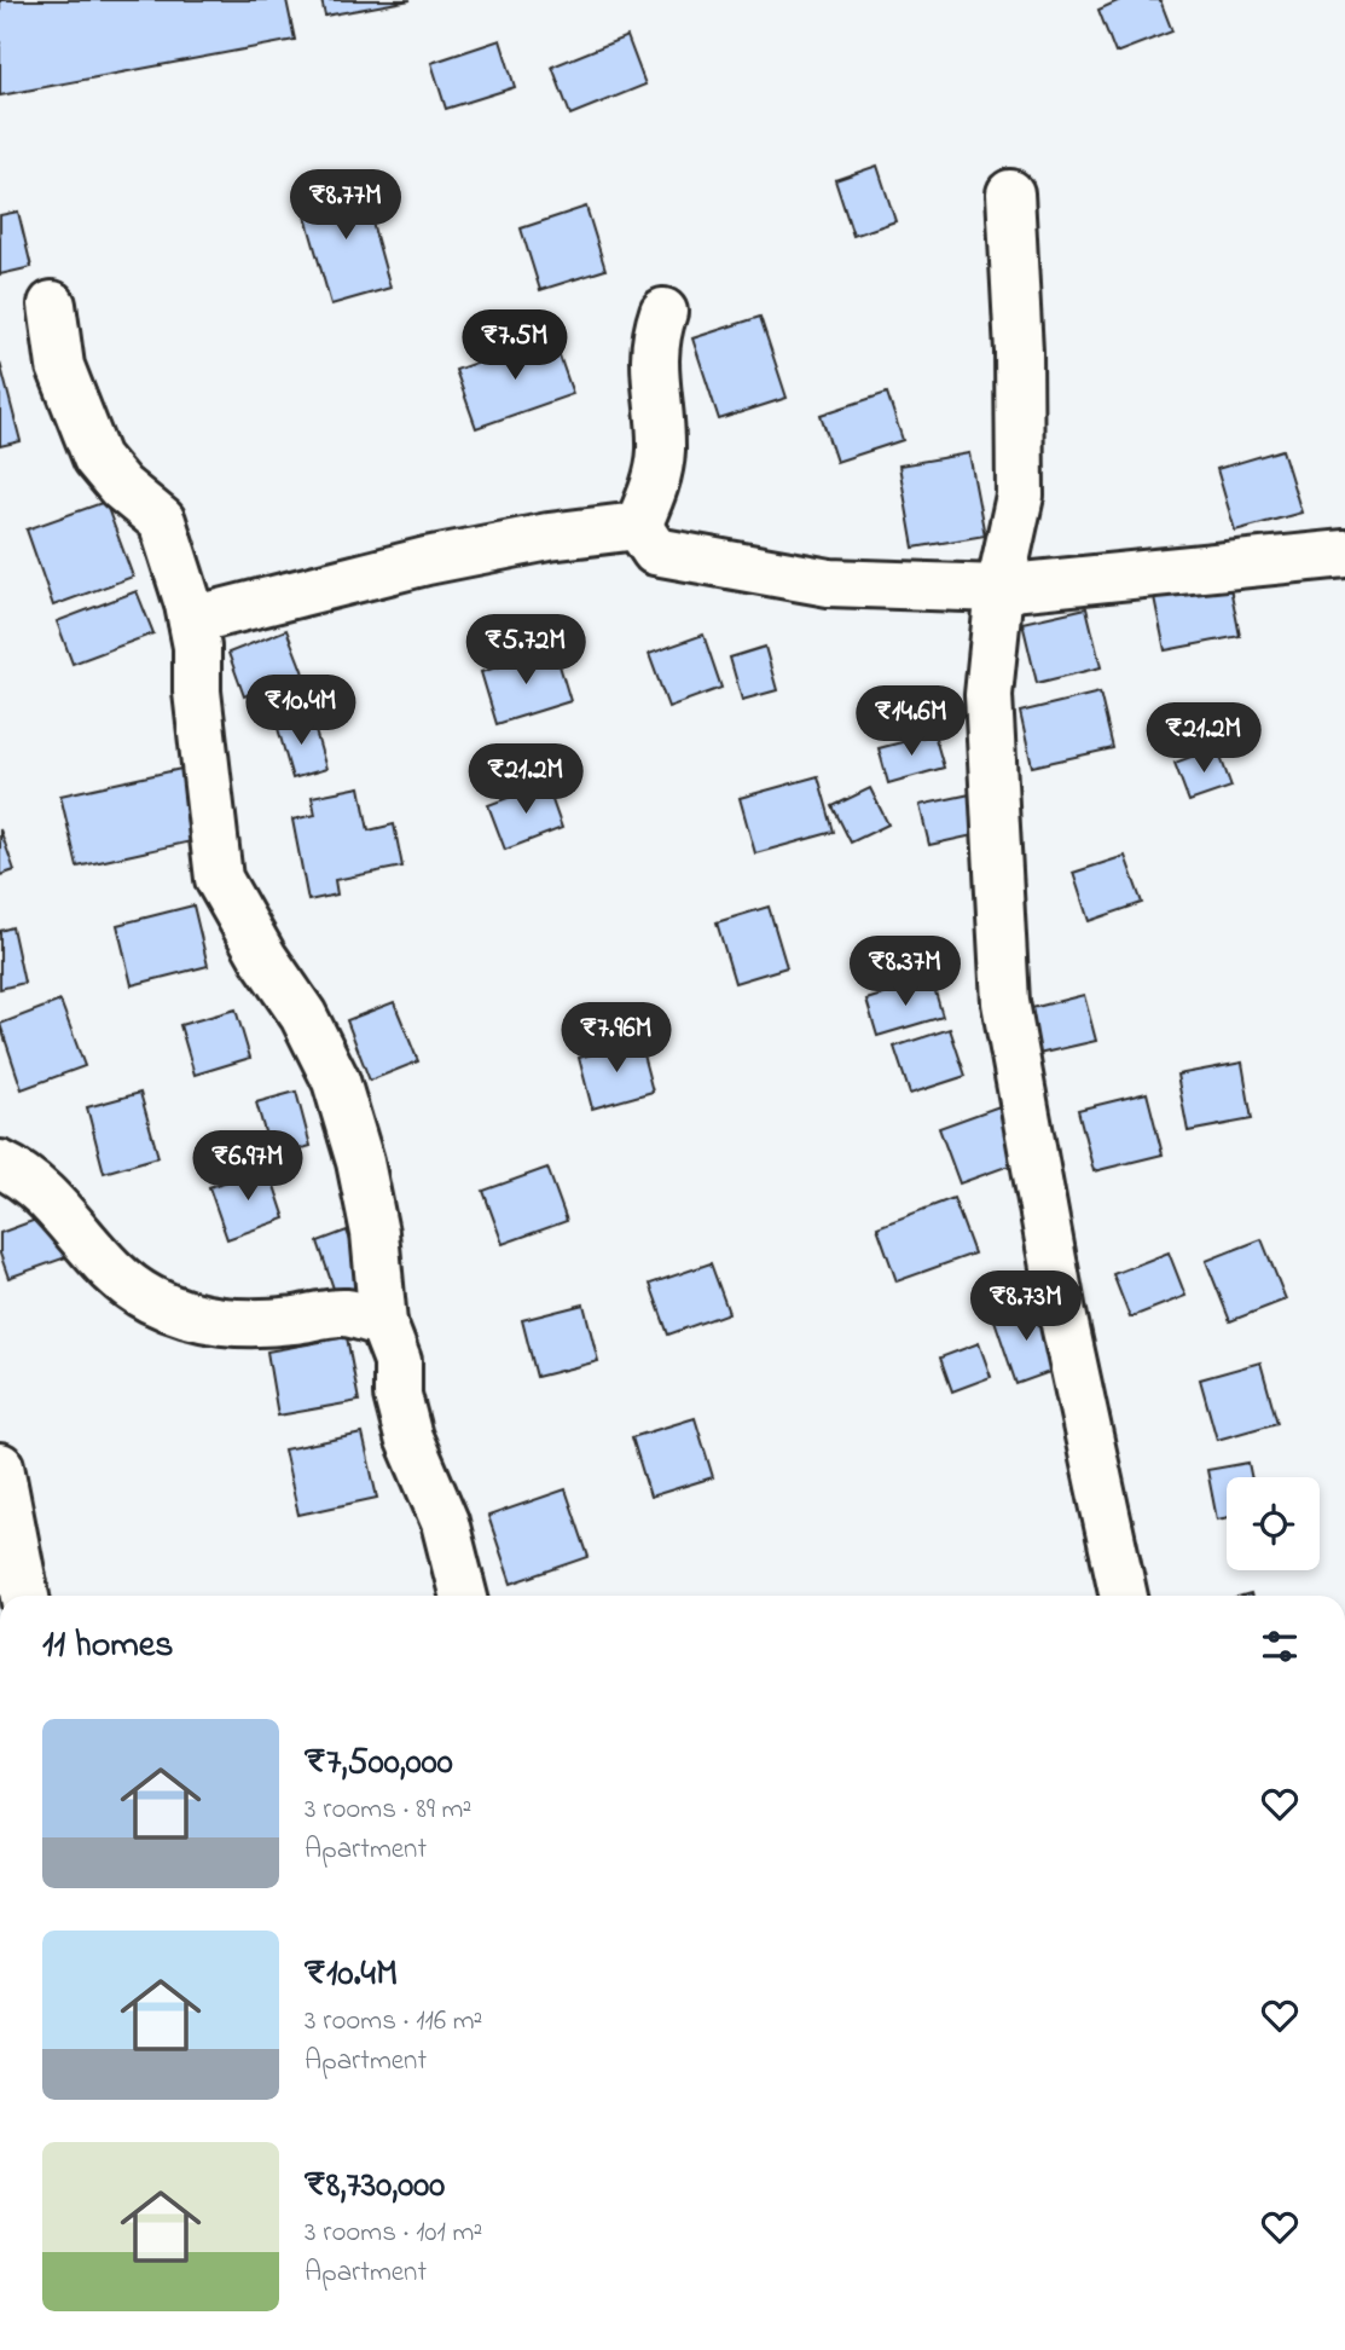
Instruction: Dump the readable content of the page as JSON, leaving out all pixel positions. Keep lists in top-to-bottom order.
{
  "page": {
    "price": [
      "₹8.77M",
      "₹7.5M",
      "₹5.72M",
      "₹10.4M",
      "₹14.6M",
      "₹21.2M",
      "₹21.2M",
      "₹8.37M",
      "₹7.96M",
      "₹6.97M",
      "₹8.73M"
    ],
    "heading": "11 homes",
    "list": [
      {
        "name": "₹7,500,000",
        "note": "3 rooms · 89 m² · Apartment"
      },
      {
        "name": "₹10.4M",
        "note": "3 rooms · 116 m² · Apartment"
      },
      {
        "name": "₹8,730,000",
        "note": "3 rooms · 101 m² · Apartment"
      }
    ]
  }
}
